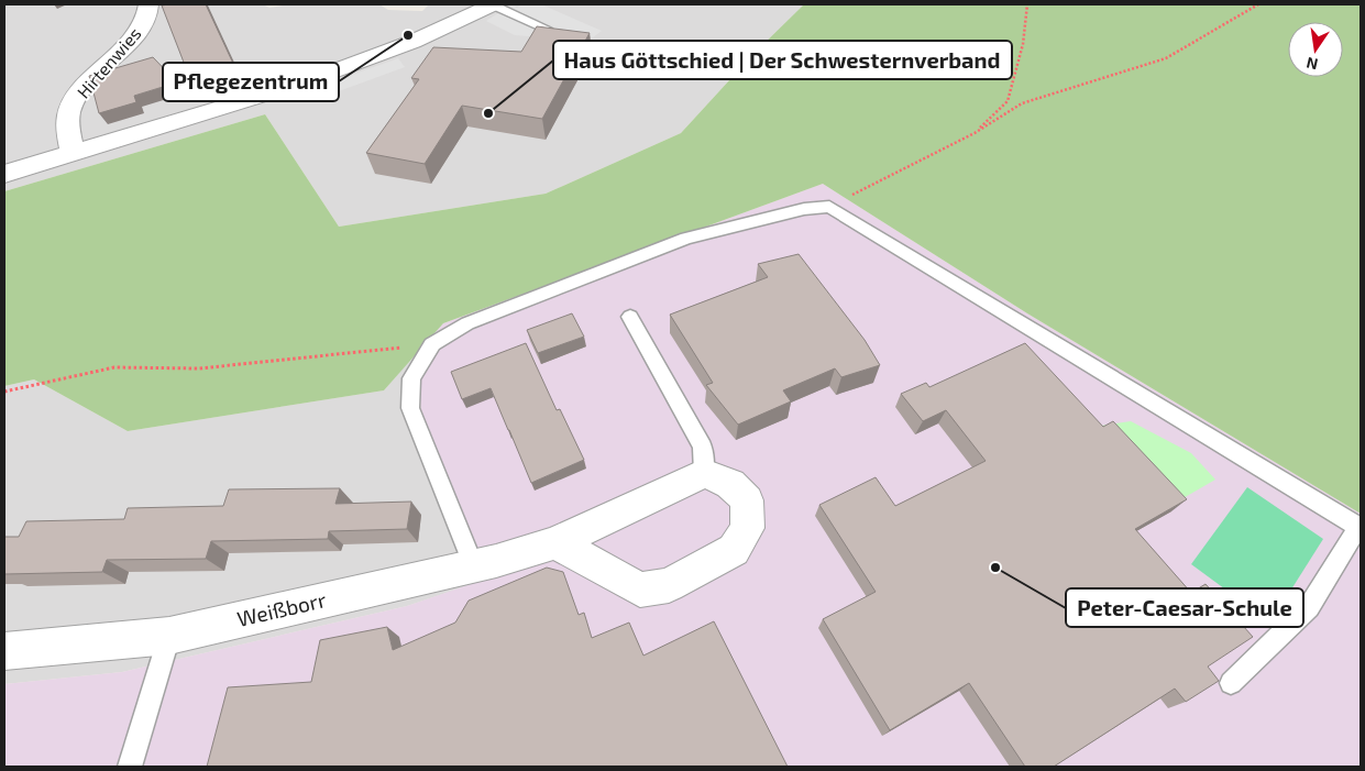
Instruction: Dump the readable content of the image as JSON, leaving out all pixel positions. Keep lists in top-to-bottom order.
{
  "streets": {
    "street": ["Hirtenwies", "Weißborr"]
  },
  "places": ["Pflegezentrum", "Haus Göttschied | Der Schwesternverband", "Peter-Caesar-Schule"],
  "north": "bottom"
}
